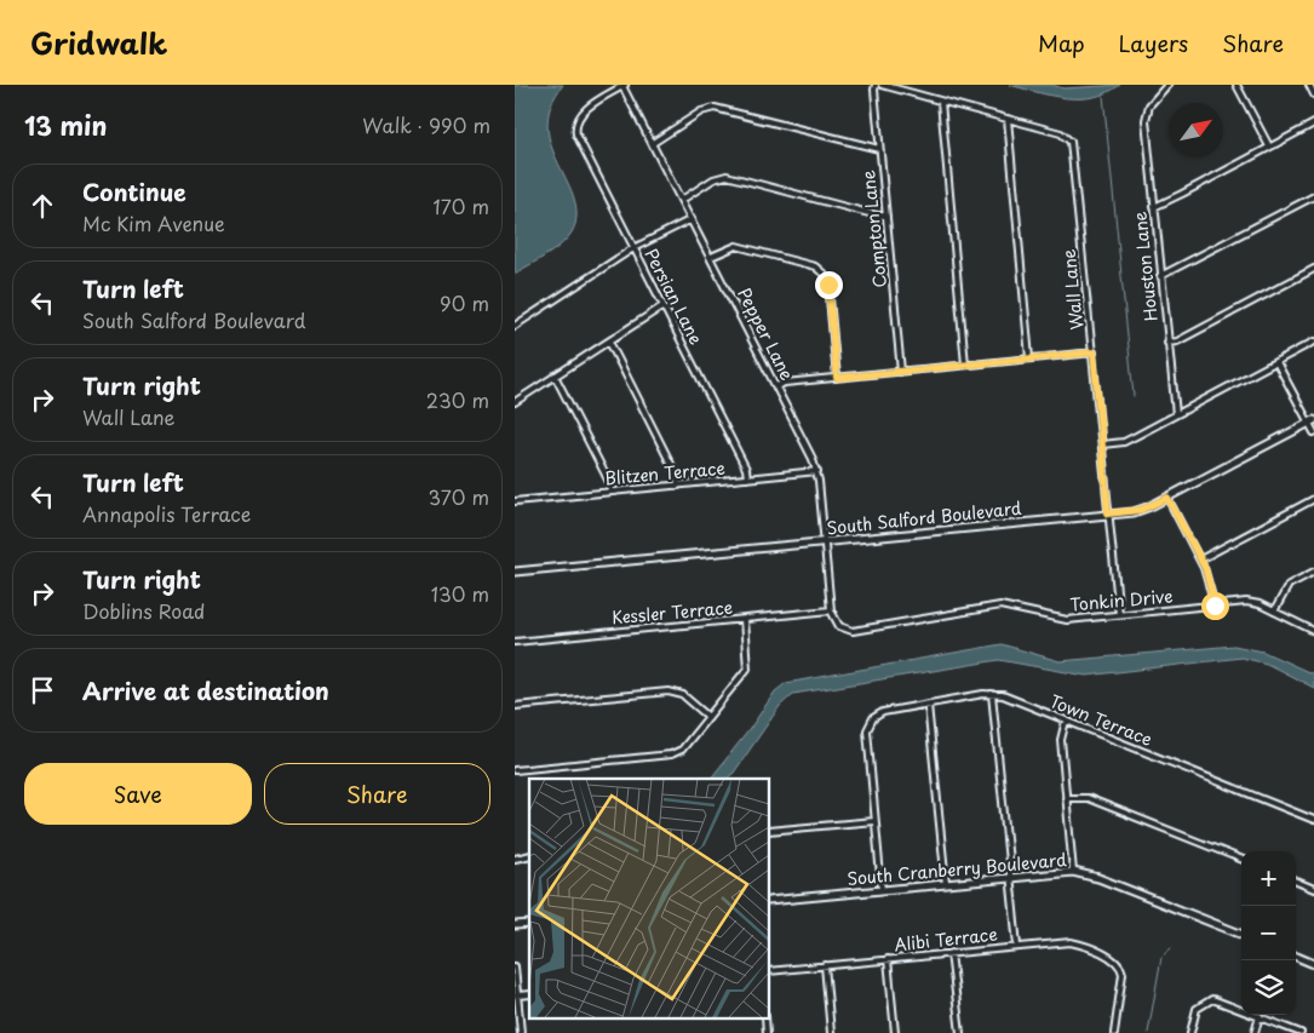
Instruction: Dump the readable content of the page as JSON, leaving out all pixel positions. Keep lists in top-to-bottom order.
{
  "streets": {
    "street": [
      "Compton Lane",
      "Houston Lane",
      "Wall Lane",
      "Persian Lane",
      "Pepper Lane",
      "Blitzen Terrace",
      "South Salford Boulevard",
      "Tonkin Drive",
      "Kessler Terrace",
      "Town Terrace",
      "South Cranberry Boulevard",
      "Alibi Terrace"
    ]
  },
  "crossings": [
    ["Wall Lane", "South Salford Boulevard"],
    ["Wall Lane", "Tonkin Drive"],
    ["Persian Lane", "Pepper Lane"],
    ["Persian Lane", "Blitzen Terrace"],
    ["Pepper Lane", "Blitzen Terrace"],
    ["Pepper Lane", "South Salford Boulevard"],
    ["Pepper Lane", "Tonkin Drive"],
    ["Pepper Lane", "Kessler Terrace"],
    ["Tonkin Drive", "Kessler Terrace"]
  ],
  "north": "top right",
  "page": {
    "header": "Gridwalk",
    "nav": ["Map", "Layers", "Share"],
    "heading": ["13 min", "Walk · 990 m"],
    "list": [
      ["Continue", "Mc Kim Avenue", "170 m"],
      ["Turn left", "South Salford Boulevard", "90 m"],
      ["Turn right", "Wall Lane", "230 m"],
      ["Turn left", "Annapolis Terrace", "370 m"],
      ["Turn right", "Doblins Road", "130 m"],
      "Arrive at destination"
    ],
    "buttons": ["Save", "Share"],
    "map_buttons": ["+", "−"]
  }
}
